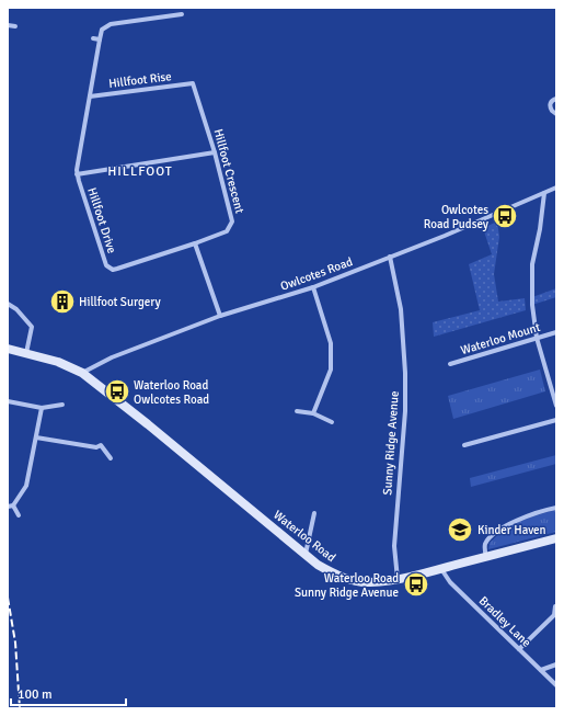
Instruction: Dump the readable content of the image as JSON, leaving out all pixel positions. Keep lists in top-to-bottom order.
{
  "streets": {
    "main road": ["Waterloo Road"],
    "street": [
      "Hillfoot Rise",
      "Hillfoot Crescent",
      "Hillfoot Drive",
      "Owlcotes Road",
      "Waterloo Mount",
      "Sunny Ridge Avenue",
      "Bradley Lane"
    ]
  },
  "crossings": [
    ["Hillfoot Rise", "Hillfoot Crescent"],
    ["Hillfoot Rise", "Hillfoot Drive"],
    ["Hillfoot Crescent", "Hillfoot Drive"],
    ["Owlcotes Road", "Sunny Ridge Avenue"],
    ["Owlcotes Road", "Waterloo Road"],
    ["Sunny Ridge Avenue", "Waterloo Road"],
    ["Waterloo Road", "Bradley Lane"]
  ],
  "districts": ["HILLFOOT"],
  "places": {
    "bus stop": ["Owlcotes Road Pudsey", "Waterloo Road Owlcotes Road", "Waterloo Road Sunny Ridge Avenue"],
    "building": ["Hillfoot Surgery"],
    "school or university": ["Kinder Haven"]
  },
  "scale_bar": "100 m"
}
